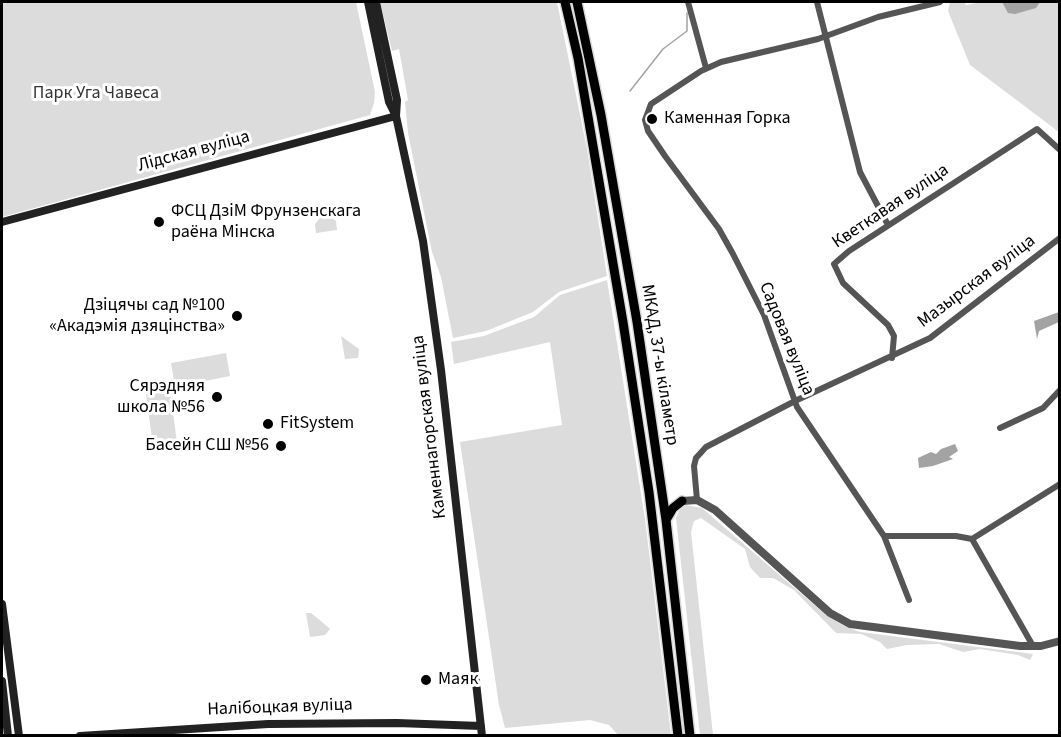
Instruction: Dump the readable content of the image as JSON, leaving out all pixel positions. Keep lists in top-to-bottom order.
{
  "streets": {
    "highway": ["МКАД, 37-ы кіламетр"],
    "main road": ["Лідская вуліца", "Каменнагорская вуліца", "Налібоцкая вуліца"],
    "street": ["Кветкавая вуліца", "Мазырская вуліца", "Садовая вуліца"]
  },
  "crossings": [
    ["Лідская вуліца", "Каменнагорская вуліца"],
    ["Кветкавая вуліца", "Мазырская вуліца"],
    ["Мазырская вуліца", "Садовая вуліца"],
    ["Каменнагорская вуліца", "Налібоцкая вуліца"]
  ],
  "parks": ["Парк Уга Чавеса"],
  "places": [
    "Каменная Горка",
    "ФСЦ ДзіМ Фрунзенскага раёна Мінска",
    "Дзіцячы сад №100 «Акадэмія дзяцінства»",
    "Сярэдняя школа №56",
    "FitSystem",
    "Басейн СШ №56",
    "Маяк"
  ]
}
